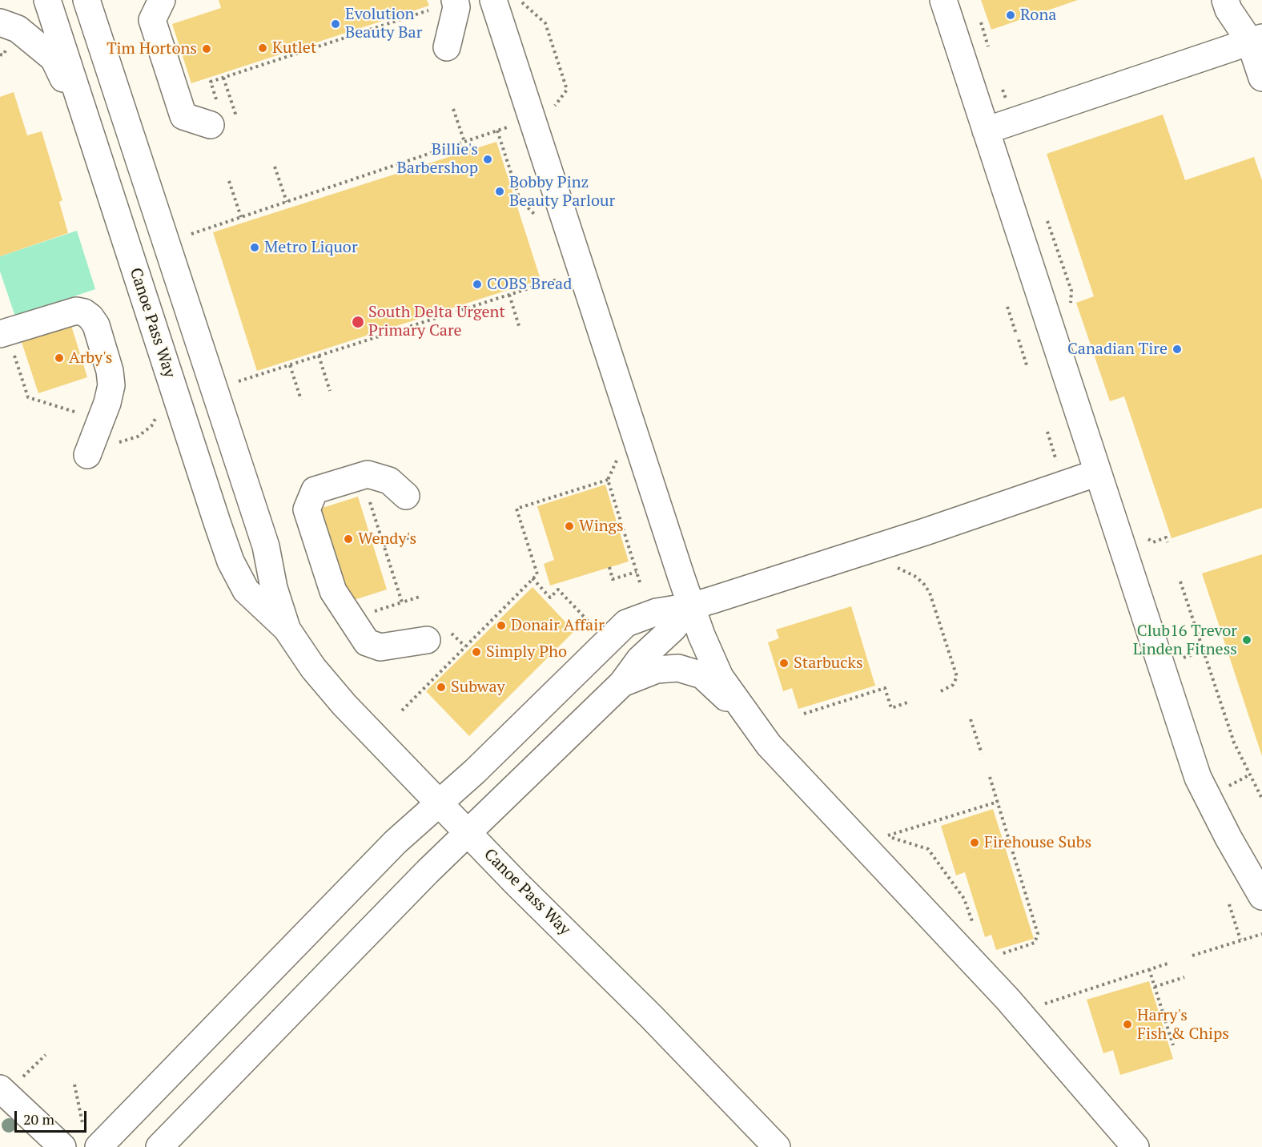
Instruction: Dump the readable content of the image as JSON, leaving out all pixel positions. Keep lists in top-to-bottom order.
{
  "streets": {
    "street": ["Canoe Pass Way"]
  },
  "places": [
    "Rona",
    "Evolution Beauty Bar",
    "Kutlet",
    "Tim Hortons",
    "Billie's Barbershop",
    "Bobby Pinz Beauty Parlour",
    "Metro Liquor",
    "COBS Bread",
    "South Delta Urgent Primary Care",
    "Canadian Tire",
    "Arby's",
    "Wings",
    "Wendy's",
    "Donair Affair",
    "Club16 Trevor Linden Fitness",
    "Simply Pho",
    "Starbucks",
    "Subway",
    "Firehouse Subs",
    "Harry's Fish & Chips"
  ],
  "scale_bar": "20 m"
}
